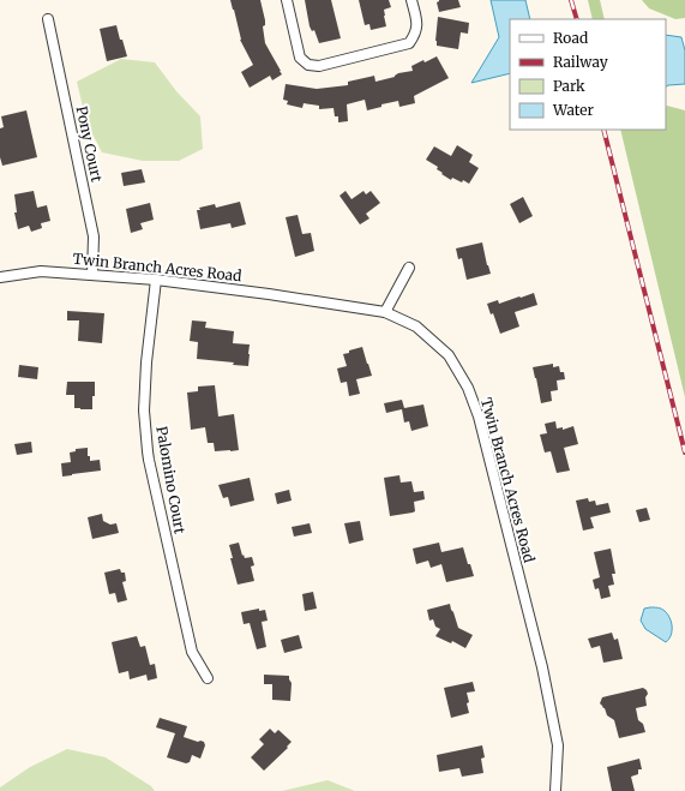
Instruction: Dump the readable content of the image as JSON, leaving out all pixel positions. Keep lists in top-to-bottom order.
{
  "streets": {
    "street": ["Pony Court", "Twin Branch Acres Road", "Palomino Court"]
  },
  "crossings": [
    ["Pony Court", "Twin Branch Acres Road"],
    ["Twin Branch Acres Road", "Palomino Court"]
  ],
  "legend": [
    "Road",
    "Railway",
    "Park",
    "Water"
  ]
}
